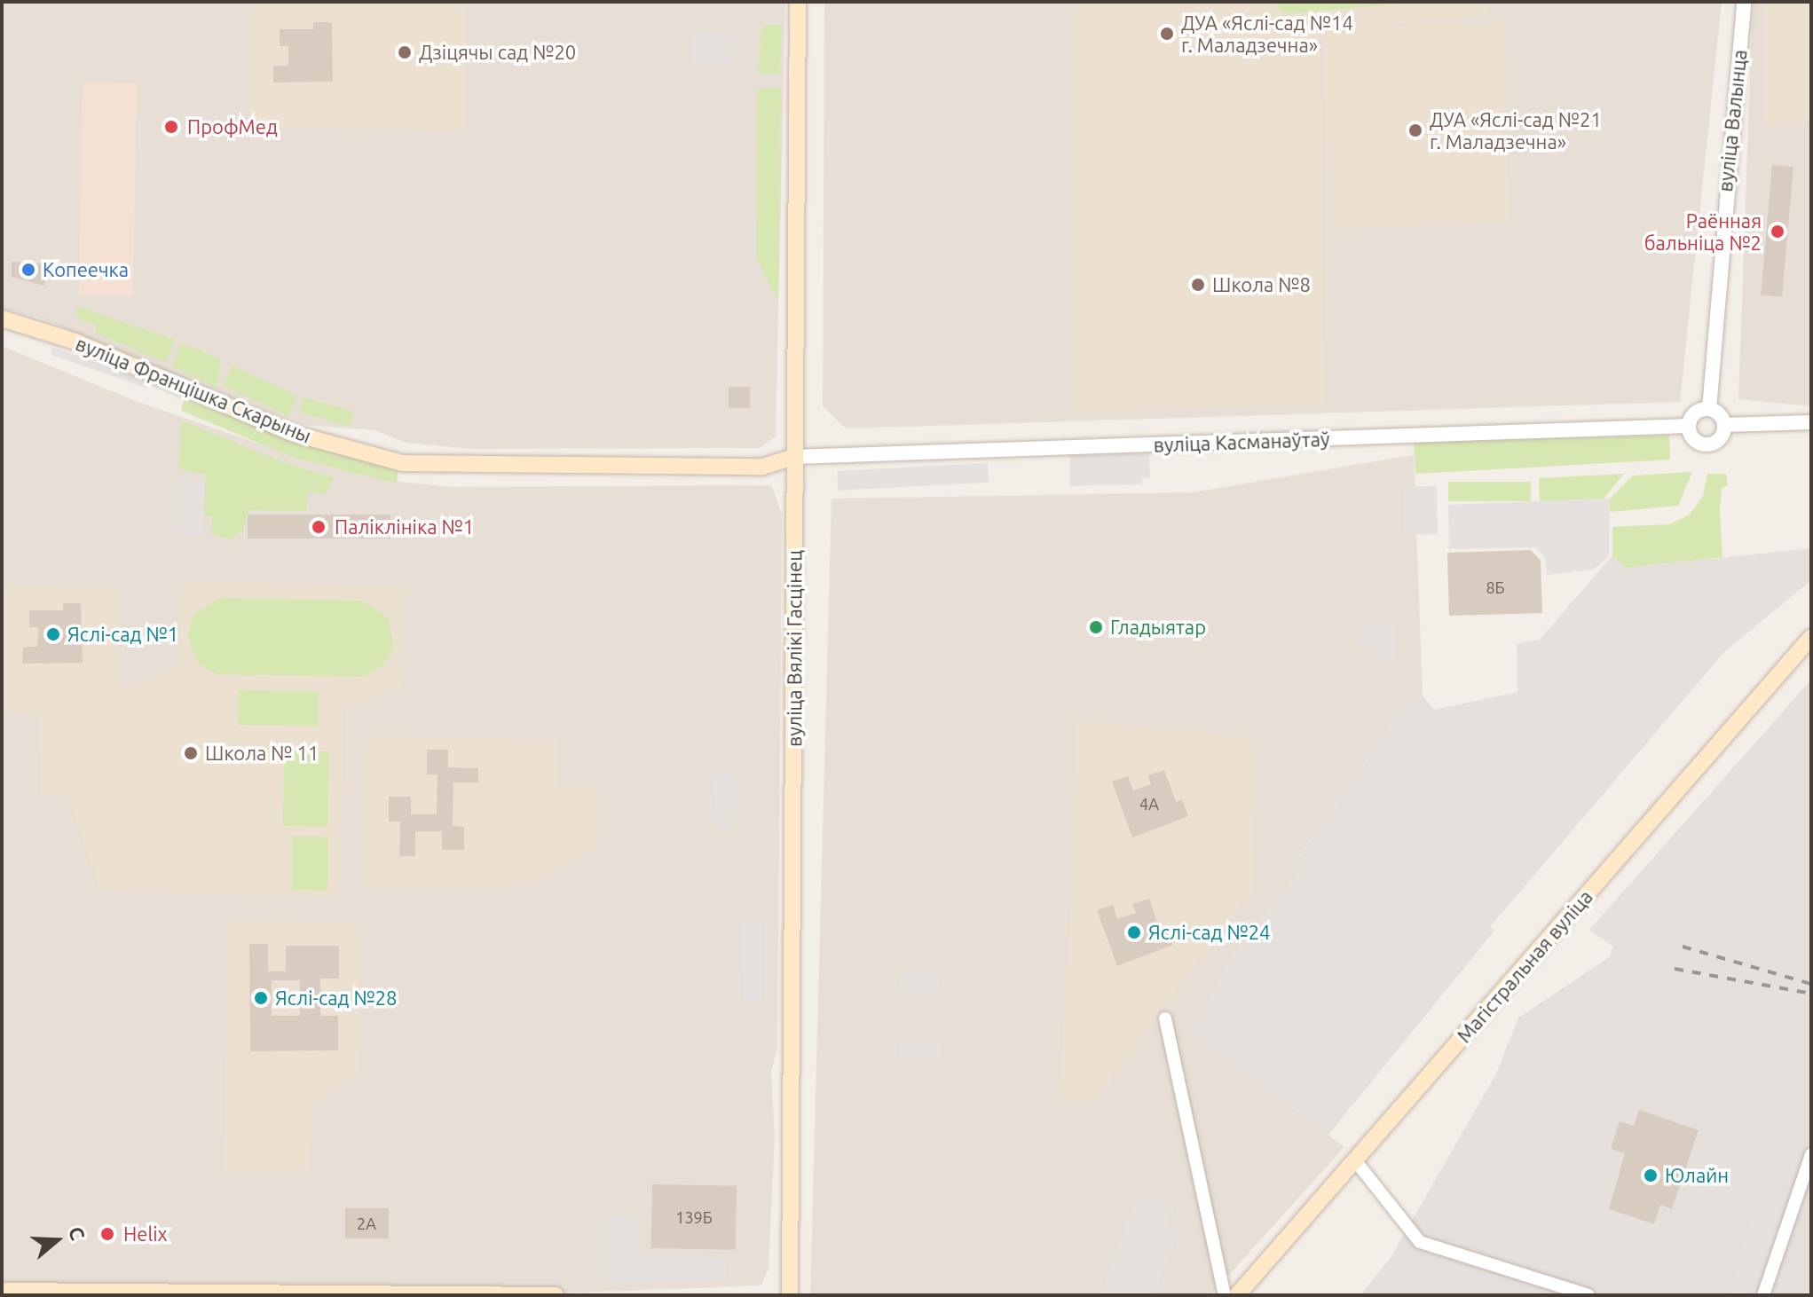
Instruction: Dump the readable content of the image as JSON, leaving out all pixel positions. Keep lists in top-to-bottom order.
{
  "streets": {
    "main road": ["вуліца Францішка Скарыны", "вуліца Вялікі Гасцінец", "Магістральная вуліца"],
    "street": ["вуліца Валынца", "вуліца Касманаўтаў"]
  },
  "crossings": [
    ["вуліца Валынца", "вуліца Касманаўтаў"],
    ["вуліца Францішка Скарыны", "вуліца Касманаўтаў"],
    ["вуліца Францішка Скарыны", "вуліца Вялікі Гасцінец"],
    ["вуліца Касманаўтаў", "вуліца Вялікі Гасцінец"]
  ],
  "places": [
    "ДУА «Яслі-сад №14 г. Маладзечна»",
    "Дзіцячы сад №20",
    "ПрофМед",
    "ДУА «Яслі-сад №21 г. Маладзечна»",
    "Раённая бальніца №2",
    "Копеечка",
    "Школа №8",
    "Паліклініка №1",
    "Гладыятар",
    "Яслі-сад №1",
    "Школа № 11",
    "Яслі-сад №24",
    "Яслі-сад №28",
    "Юлайн",
    "Helix"
  ],
  "house_numbers": [
    "8Б",
    "4А",
    "139Б",
    "2А"
  ],
  "north": "right"
}
